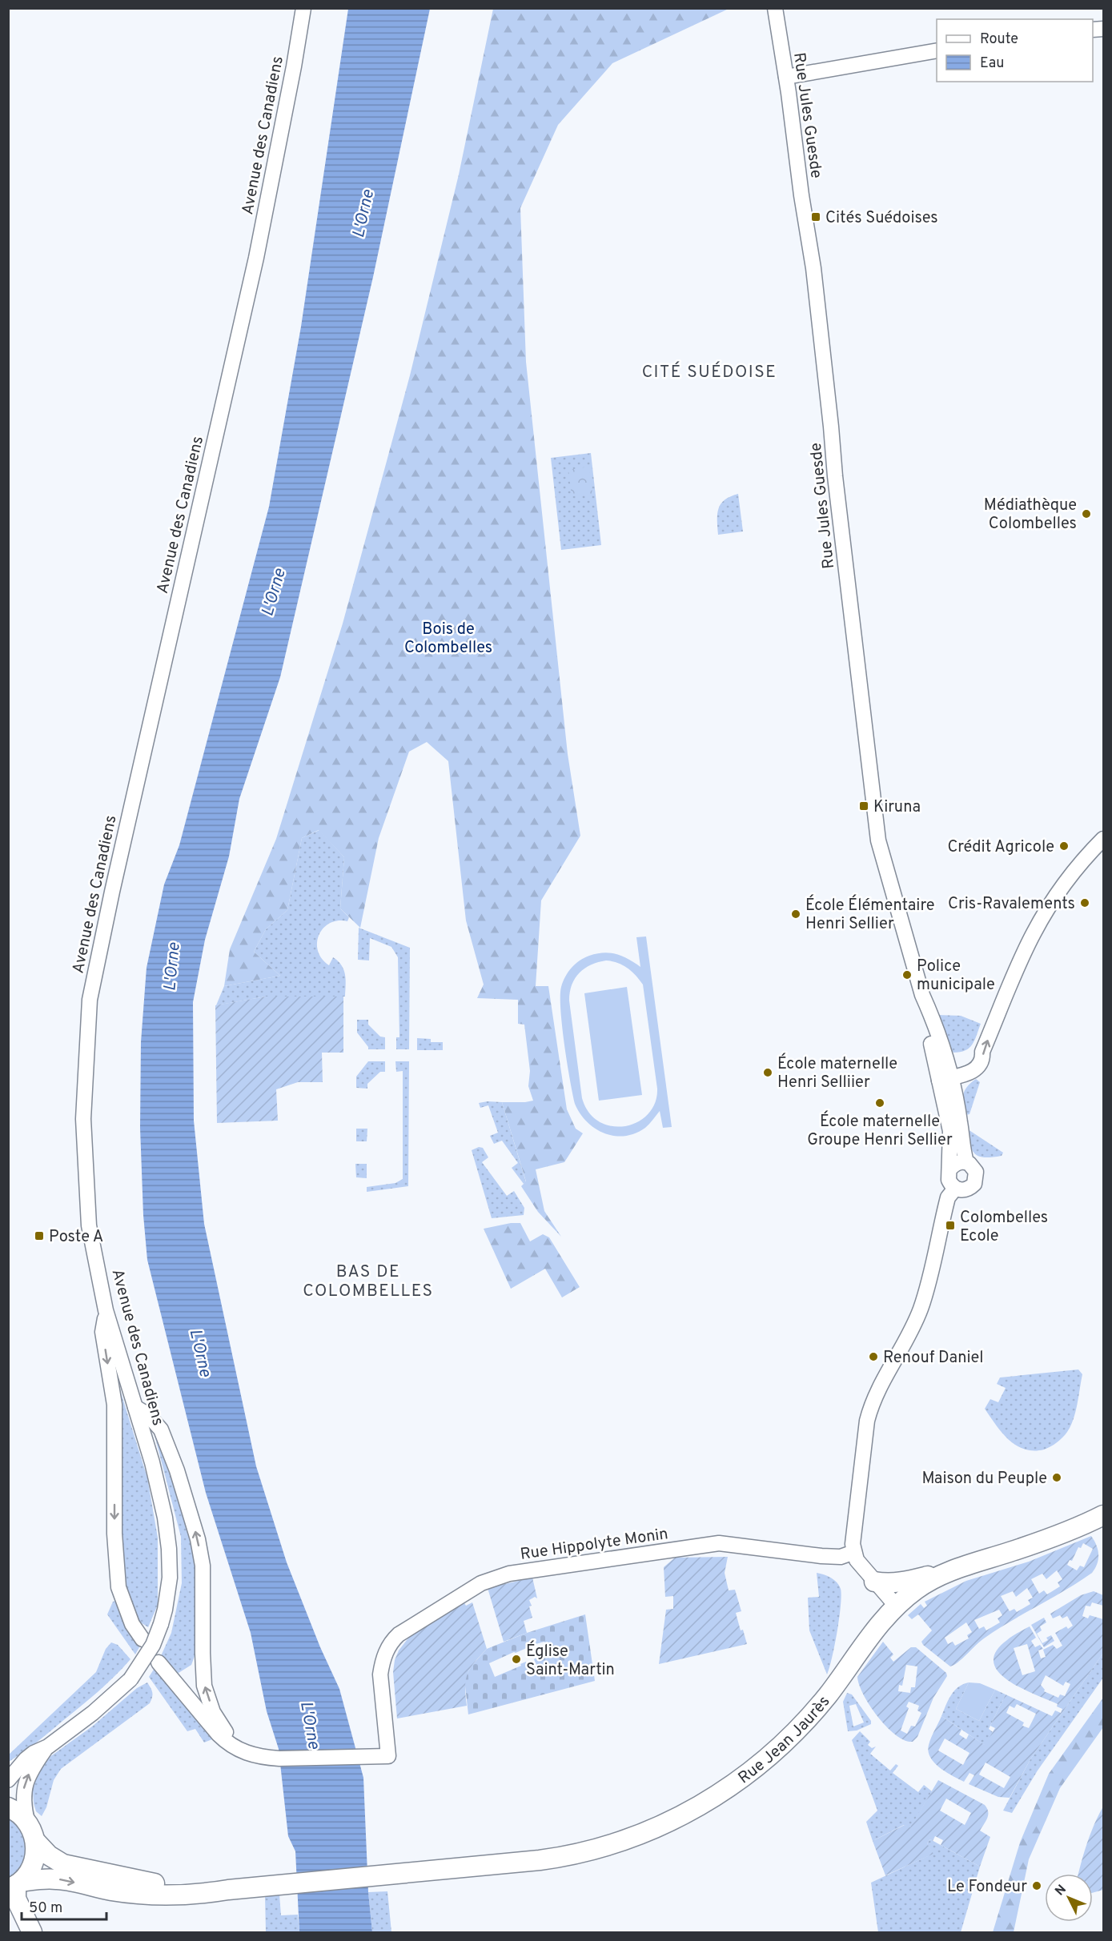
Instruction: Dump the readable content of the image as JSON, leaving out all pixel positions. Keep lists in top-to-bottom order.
{
  "streets": {
    "main road": ["Rue Jean Jaurès"],
    "street": ["Rue Jules Guesde", "Avenue des Canadiens", "Rue Hippolyte Monin"]
  },
  "districts": ["CITÉ SUÉDOISE", "BAS DE COLOMBELLES"],
  "water": ["L'Orne"],
  "parks": ["Bois de Colombelles"],
  "places": {
    "transit": [
      "Cités Suédoises",
      "Kiruna",
      "Colombelles Ecole",
      "Poste A"
    ],
    "other": [
      "Médiathèque Colombelles",
      "Crédit Agricole",
      "Cris-Ravalements",
      "École Élémentaire Henri Sellier",
      "Police municipale",
      "École maternelle Henri Selliier",
      "École maternelle Groupe Henri Sellier",
      "Renouf Daniel",
      "Maison du Peuple",
      "Église Saint-Martin",
      "Le Fondeur"
    ]
  },
  "legend": ["Route", "Eau"],
  "scale_bar": "50 m",
  "north": "top left"
}
